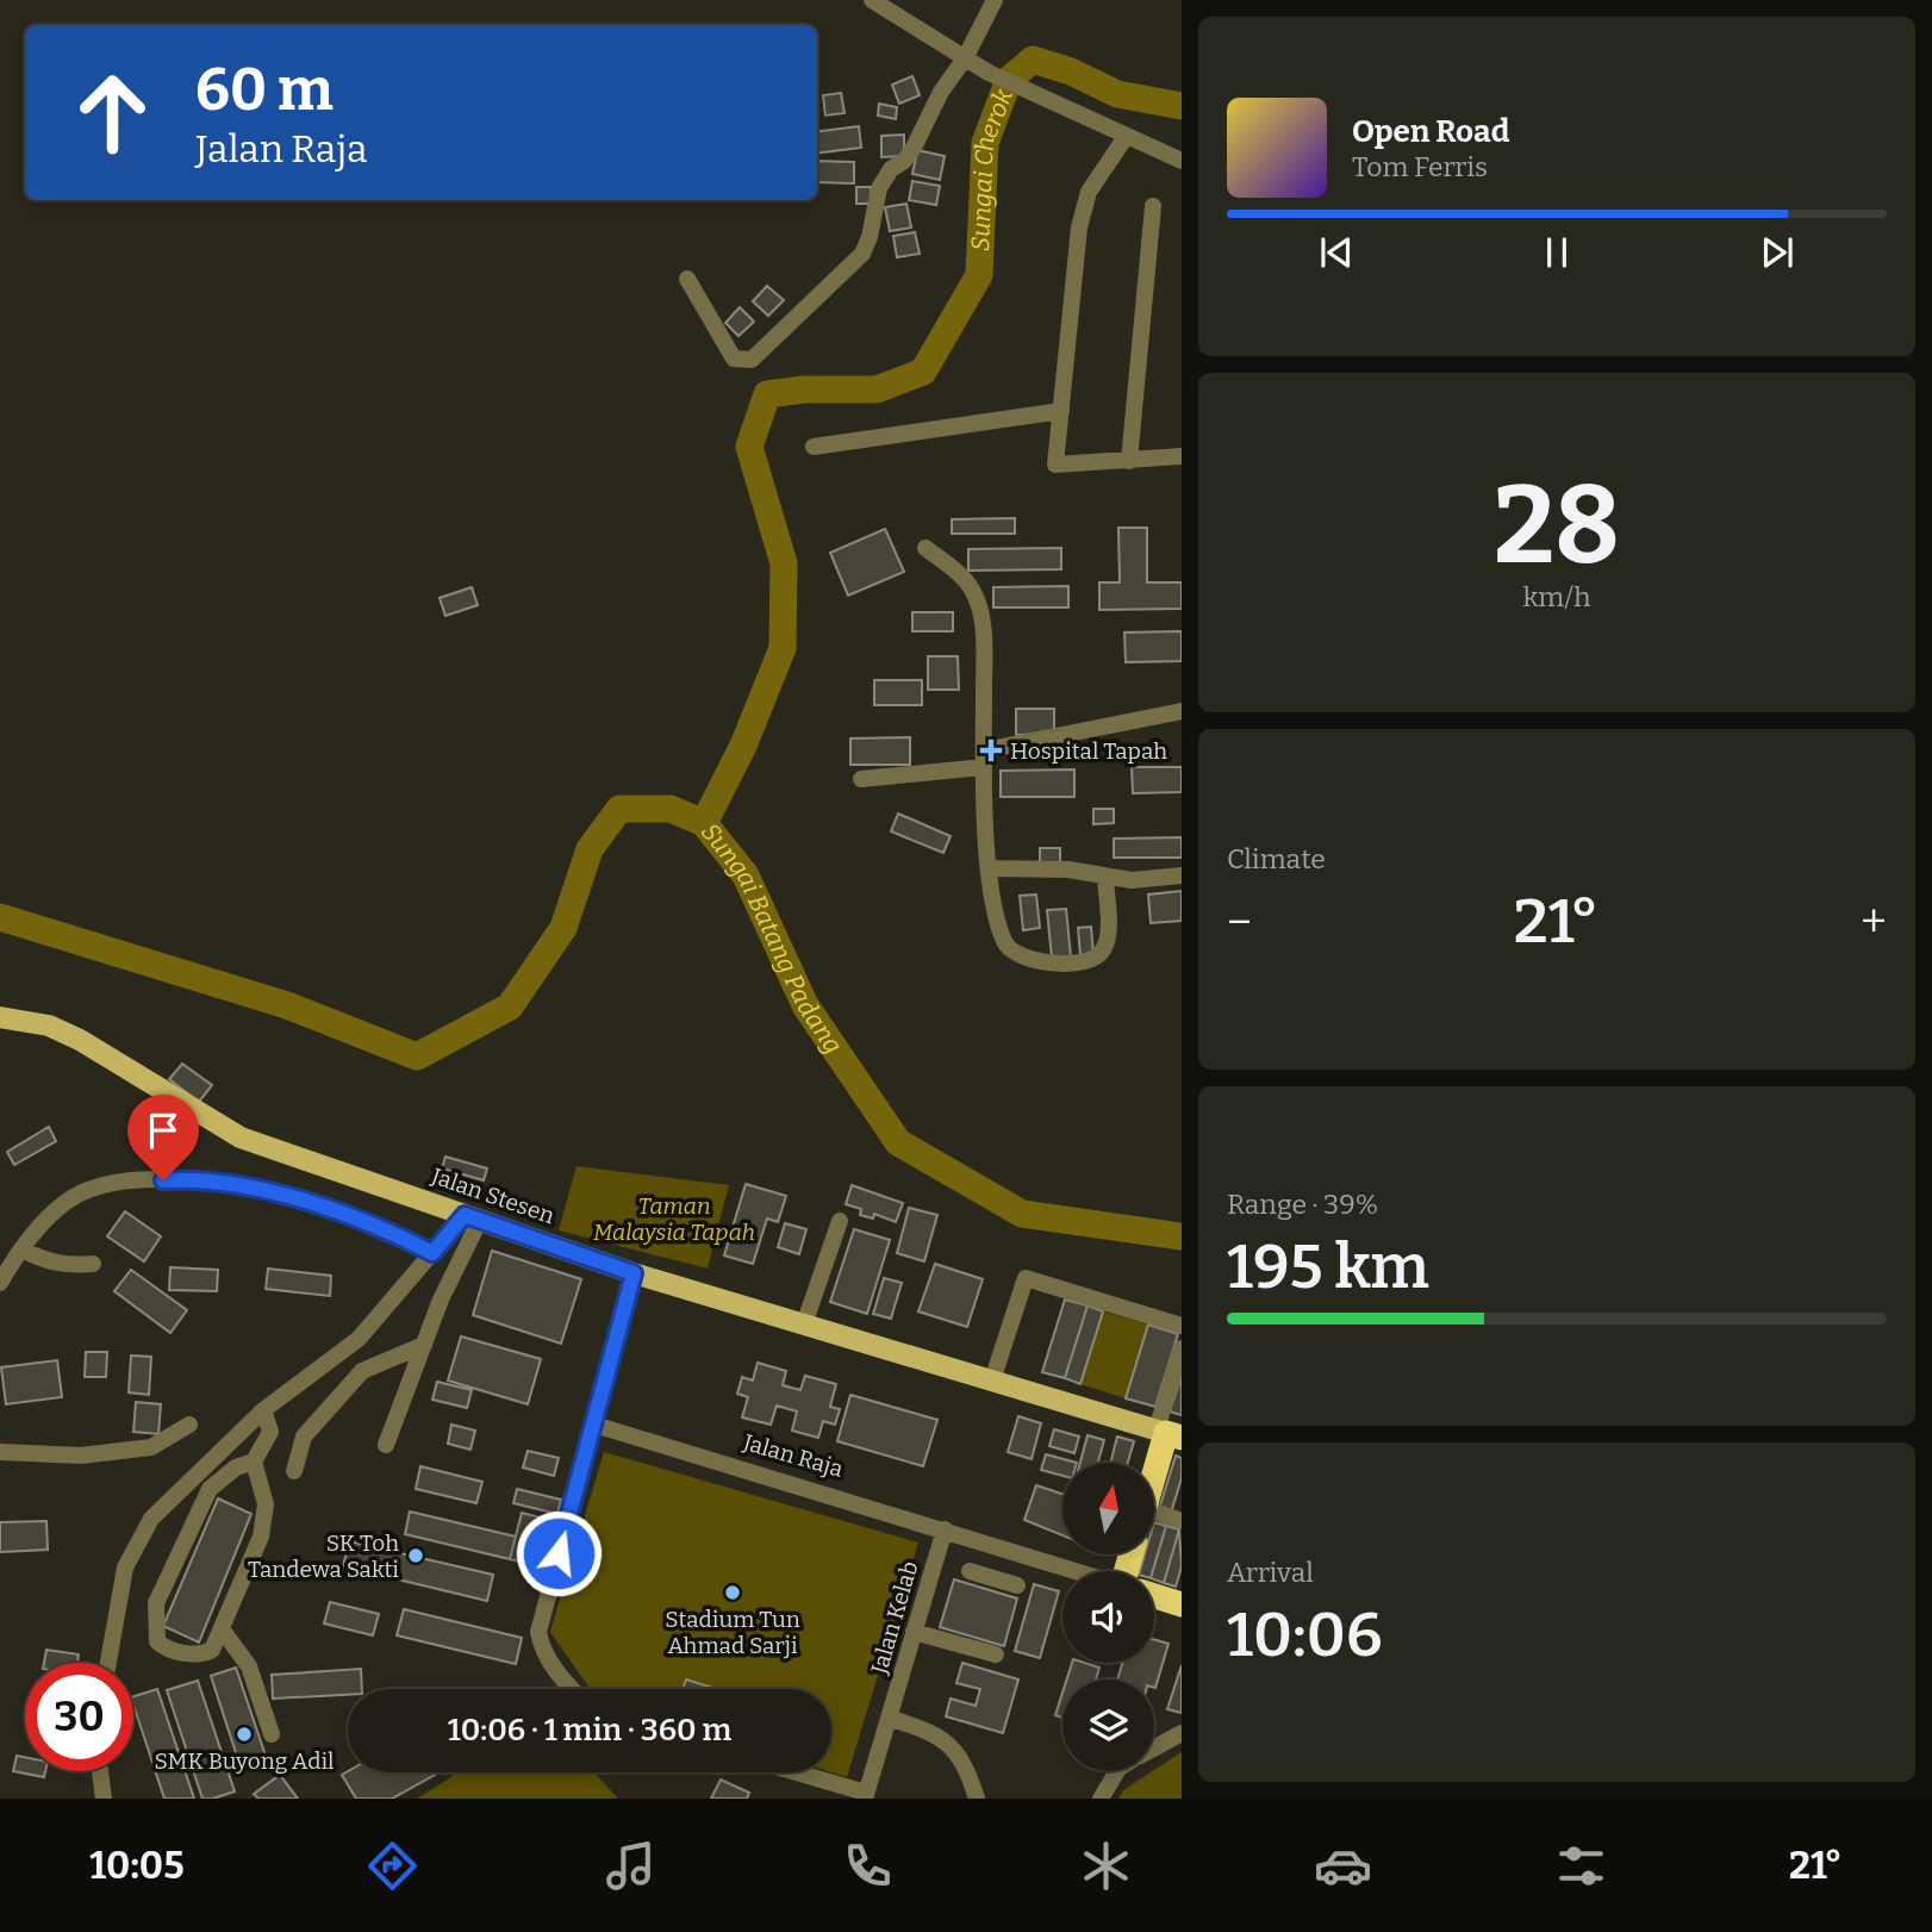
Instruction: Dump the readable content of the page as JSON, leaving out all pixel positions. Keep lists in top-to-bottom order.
{
  "streets": {
    "main road": ["Jalan Stesen"],
    "street": ["Jalan Raja", "Jalan Kelab"]
  },
  "crossings": [
    ["Jalan Raja", "Jalan Kelab"]
  ],
  "water": ["Sungai Cherok", "Sungai Batang Padang"],
  "parks": ["Taman Malaysia Tapah"],
  "places": {
    "health": ["Hospital Tapah"],
    "other": ["SK Toh Tandewa Sakti", "Stadium Tun Ahmad Sarji", "SMK Buyong Adil"]
  },
  "north": "top",
  "page": {
    "turn": ["60 m", "Jalan Raja"],
    "song": ["Open Road", "Tom Ferris"],
    "tile": [
      ["28", "km/h"],
      "Climate",
      ["Range · 39%", "195 km"],
      ["Arrival", "10:06"]
    ],
    "heat": ["−", "21°", "+"],
    "limit": "30",
    "trip": "10:06 · 1 min · 360 m",
    "tabs": ["10:05", "21°"]
  }
}
